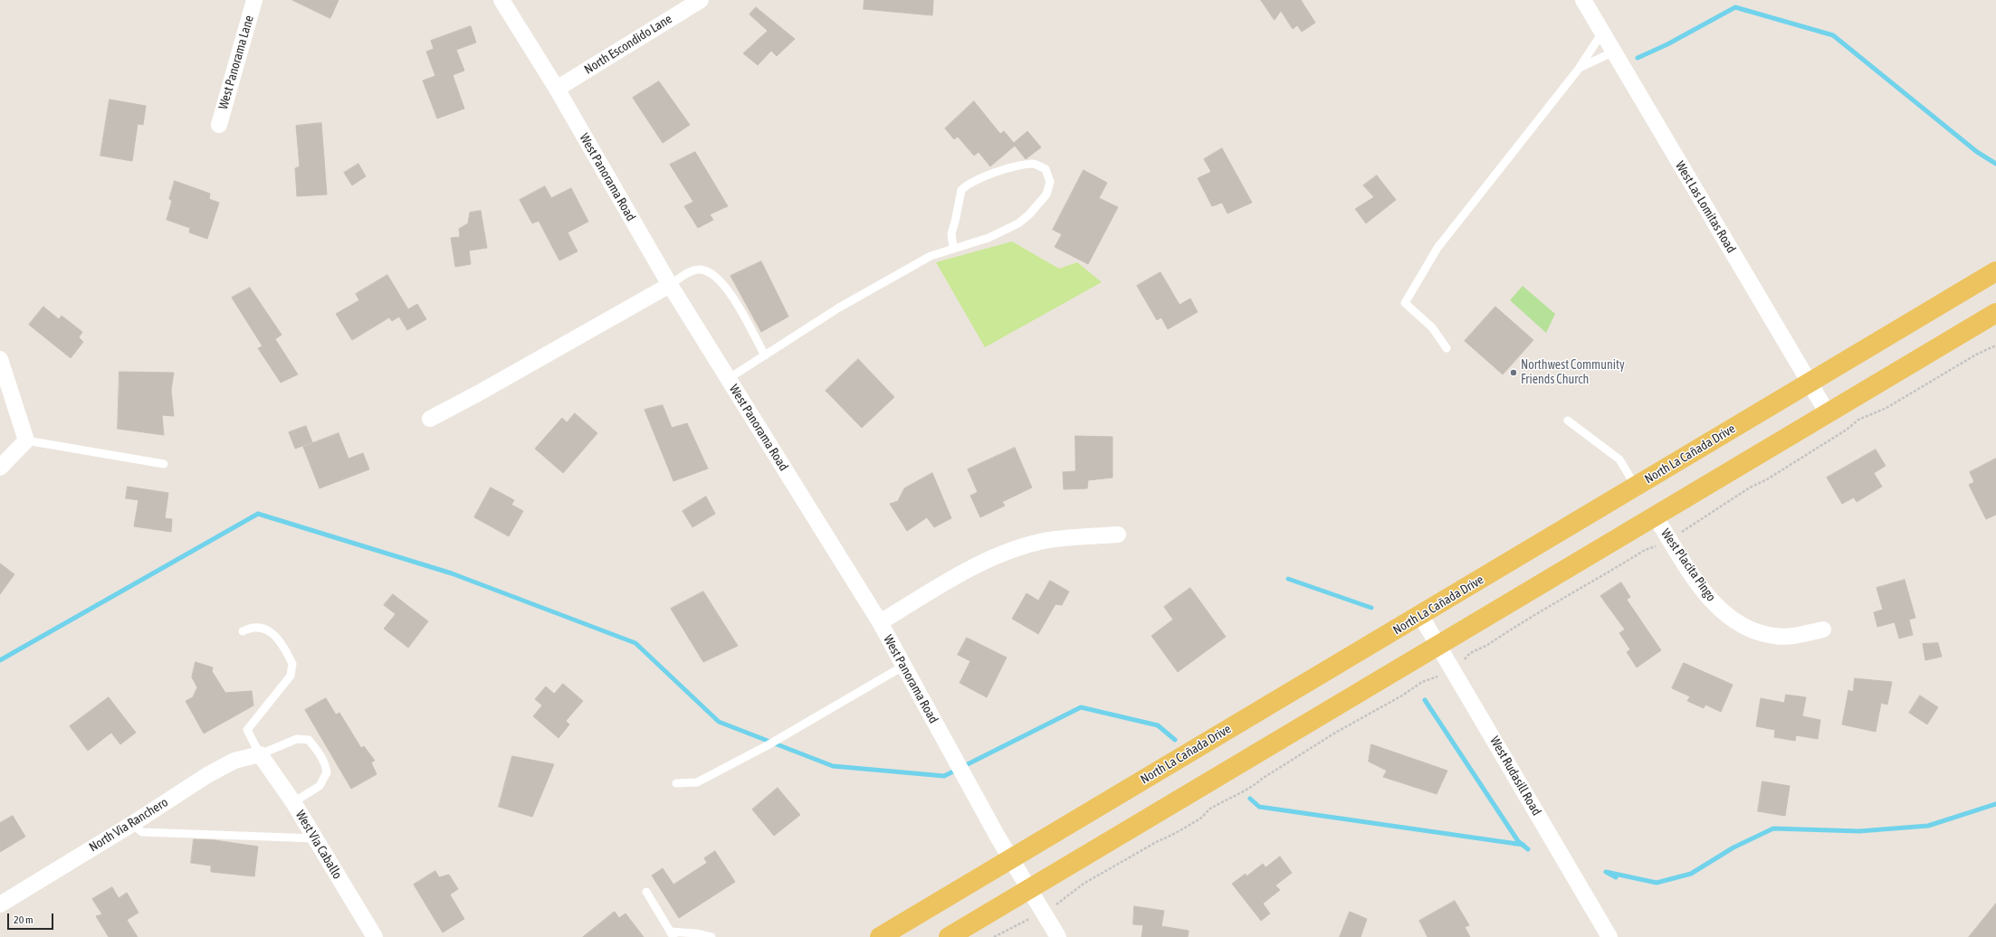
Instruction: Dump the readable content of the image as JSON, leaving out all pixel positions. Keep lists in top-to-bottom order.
{
  "streets": {
    "main road": ["North La Cañada Drive"],
    "street": [
      "North Escondido Lane",
      "West Panorama Lane",
      "West Panorama Road",
      "West Las Lomitas Road",
      "West Placita Pingo",
      "West Rudasill Road",
      "North Via Ranchero",
      "West Via Caballo"
    ]
  },
  "crossings": [
    ["North Escondido Lane", "West Panorama Road"],
    ["West Panorama Road", "North La Cañada Drive"],
    ["West Las Lomitas Road", "North La Cañada Drive"],
    ["North La Cañada Drive", "West Rudasill Road"],
    ["North Via Ranchero", "West Via Caballo"]
  ],
  "places": ["Northwest Community Friends Church"],
  "scale_bar": "20 m"
}
